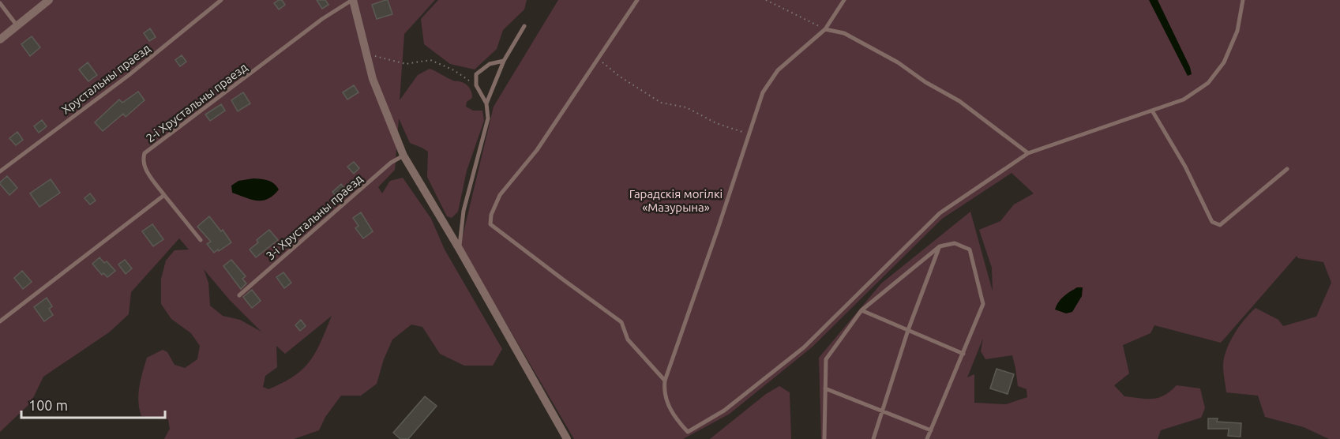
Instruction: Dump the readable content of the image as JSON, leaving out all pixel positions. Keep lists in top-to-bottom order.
{
  "streets": {
    "lane": ["Хрустальны праезд", "2-і Хрустальны праезд", "3-і Хрустальны праезд"]
  },
  "parks": ["Гарадскія могілкі «Мазурына»"],
  "scale_bar": "100 m"
}
